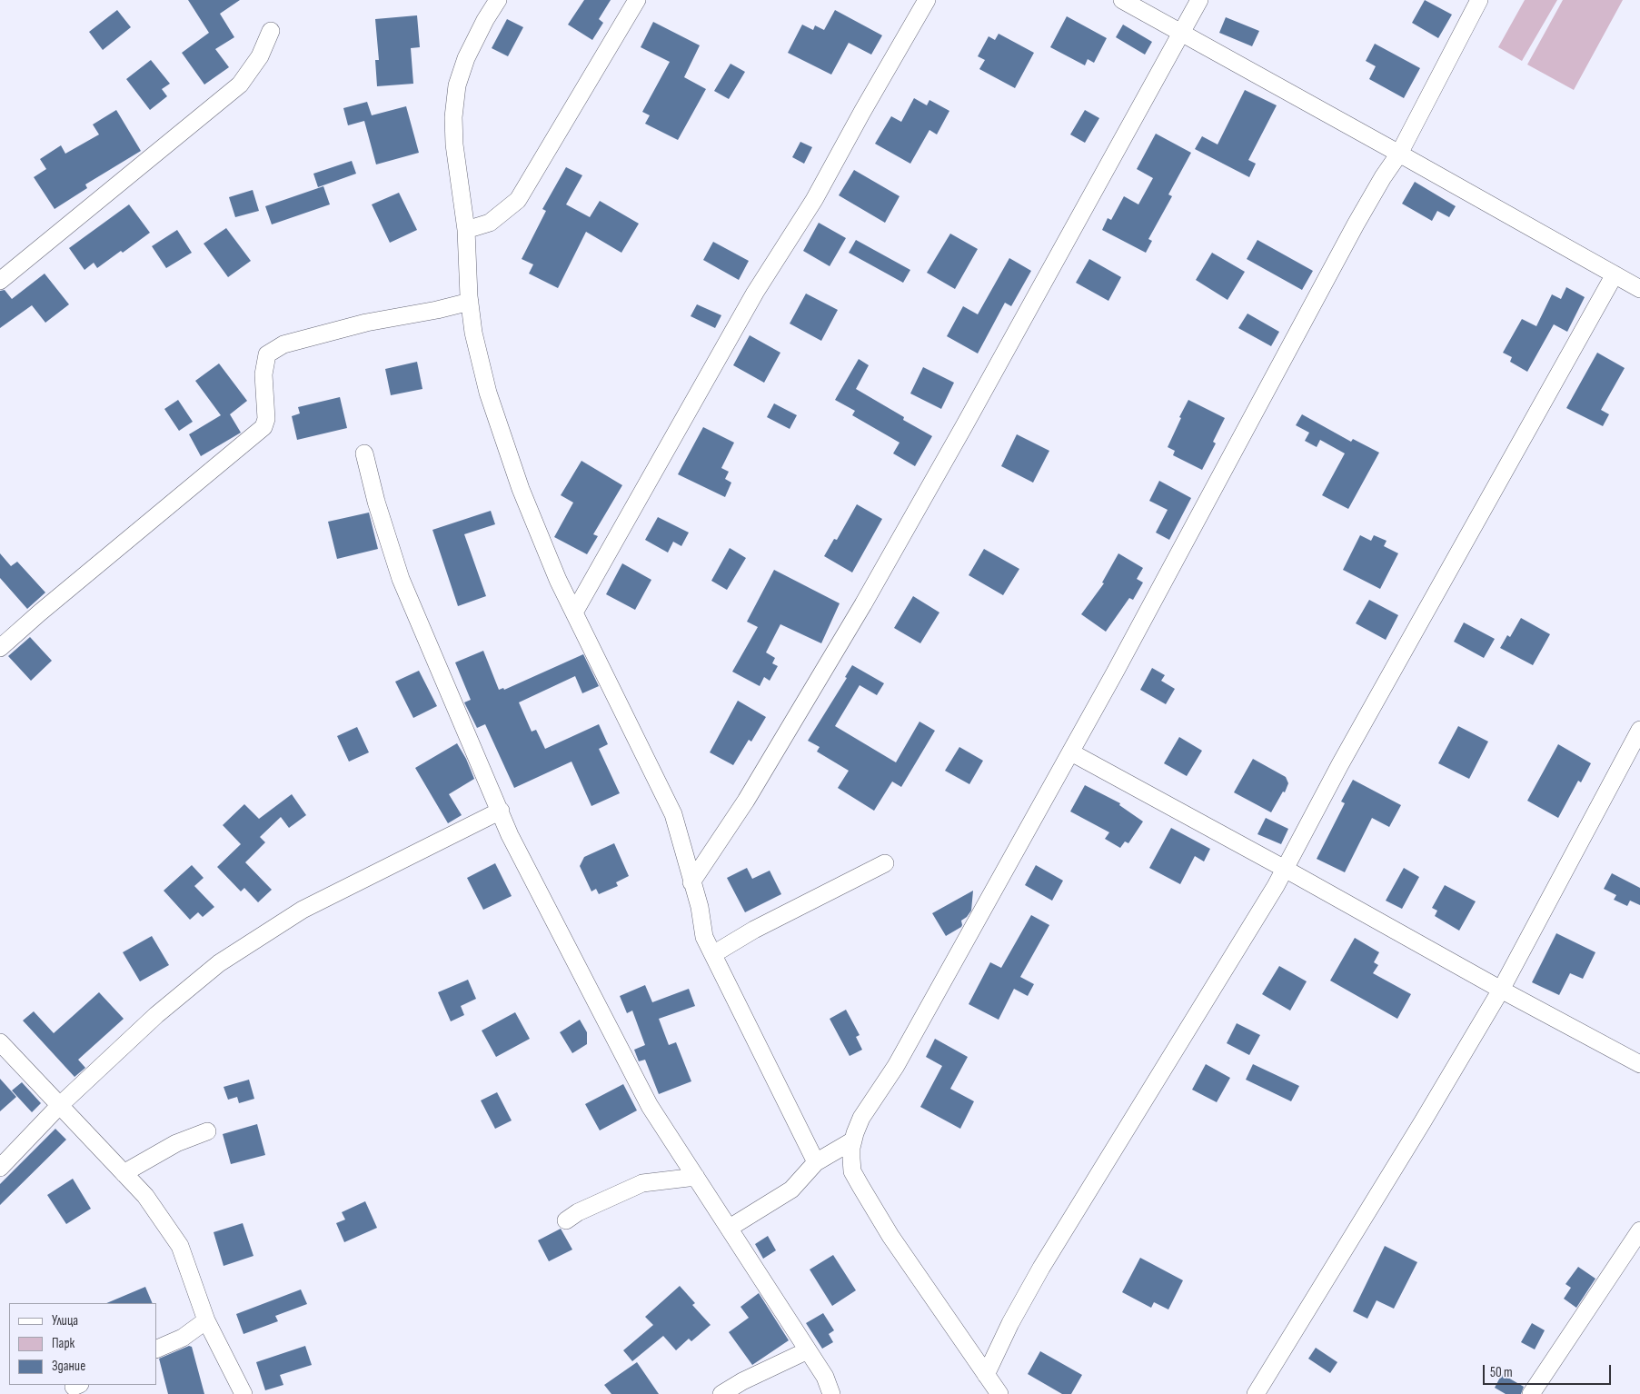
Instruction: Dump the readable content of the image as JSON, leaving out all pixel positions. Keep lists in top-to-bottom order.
{
  "legend": ["Улица", "Парк", "Здание"],
  "scale_bar": "50 m"
}
